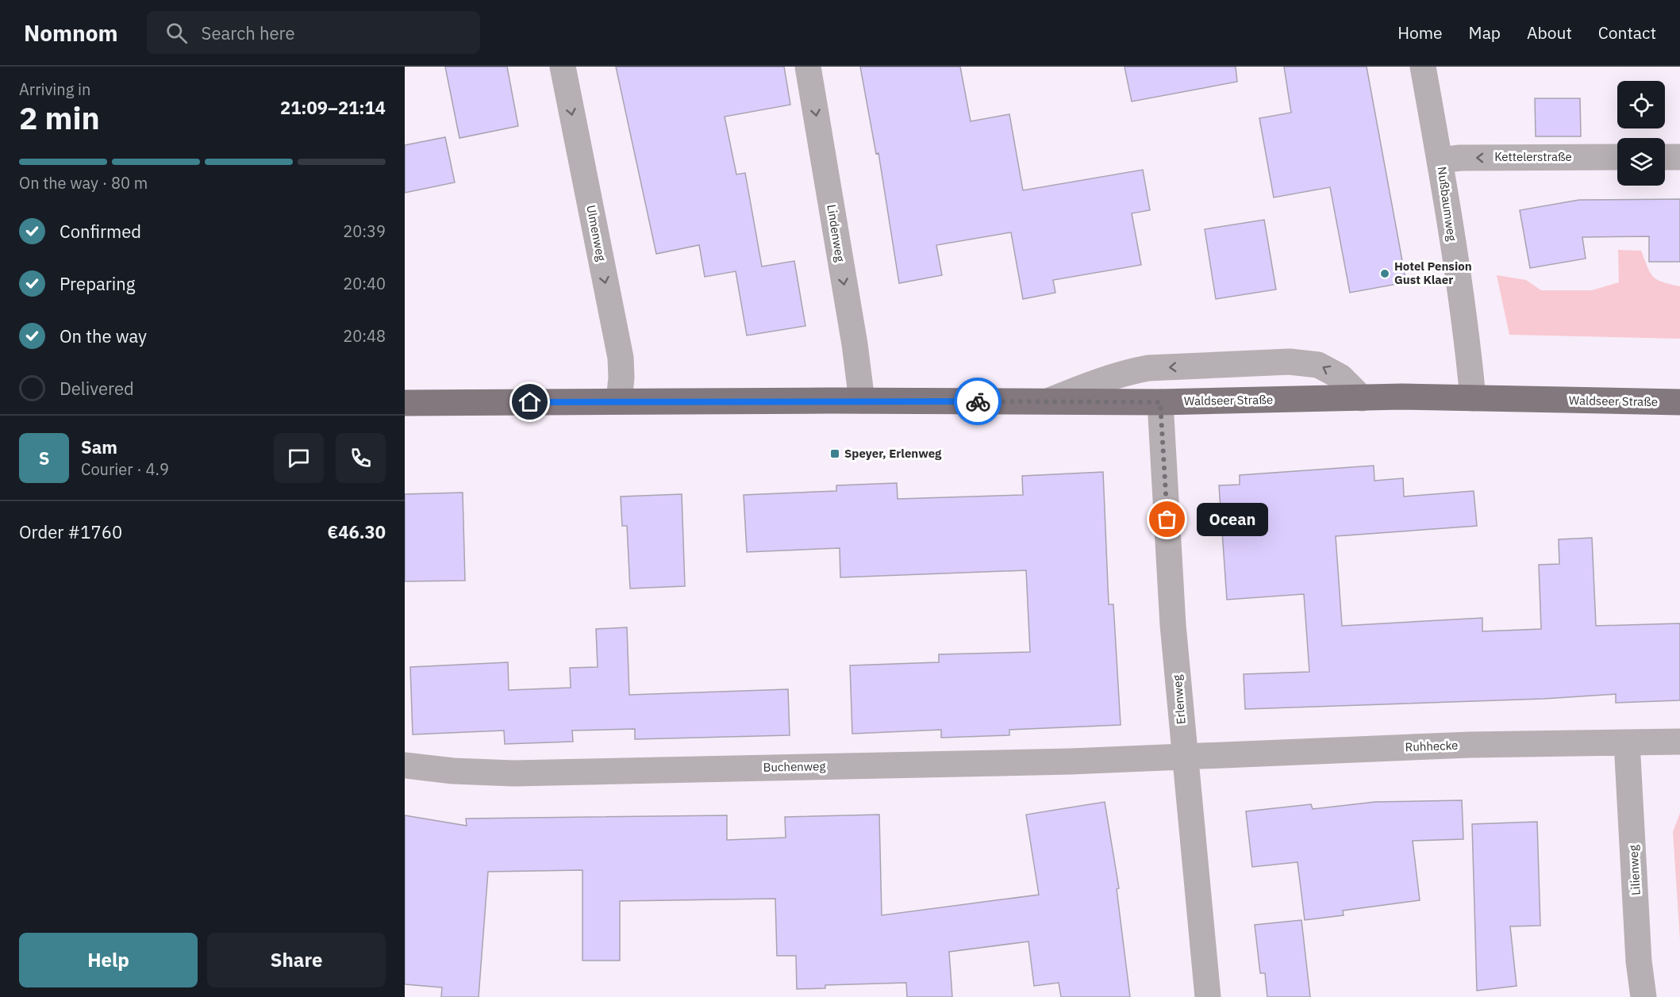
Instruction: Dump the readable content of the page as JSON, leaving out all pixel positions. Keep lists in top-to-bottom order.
{
  "streets": {
    "main road": ["Waldseer Straße"],
    "street": [
      "Kettelerstraße",
      "Nußbaumweg",
      "Ulmenweg",
      "Lindenweg",
      "Erlenweg",
      "Ruhhecke",
      "Buchenweg",
      "Lilienweg"
    ]
  },
  "crossings": [
    ["Kettelerstraße", "Nußbaumweg"],
    ["Nußbaumweg", "Waldseer Straße"],
    ["Ulmenweg", "Waldseer Straße"],
    ["Lindenweg", "Waldseer Straße"],
    ["Waldseer Straße", "Erlenweg"],
    ["Erlenweg", "Ruhhecke"],
    ["Erlenweg", "Buchenweg"],
    ["Ruhhecke", "Buchenweg"],
    ["Ruhhecke", "Lilienweg"]
  ],
  "one_way": ["Kettelerstraße", "Ulmenweg", "Lindenweg"],
  "places": {
    "other": ["Hotel Pension Gust Klaer", "Ocean"],
    "transit": ["Speyer, Erlenweg"]
  },
  "page": {
    "header": "Nomnom",
    "search": "Search here",
    "nav": [
      "Home",
      "Map",
      "About",
      "Contact"
    ],
    "heading": ["2 min", "Arriving in", "21:09–21:14"],
    "panel": [
      "Sam",
      "Courier · 4.9",
      "Order #1760",
      "€46.30"
    ],
    "bar": "On the way · 80 m",
    "list": [
      ["Confirmed", "20:39"],
      ["Preparing", "20:40"],
      ["On the way", "20:48"],
      "Delivered"
    ],
    "round": "S",
    "bubble": "Ocean",
    "buttons": ["Help", "Share"]
  }
}
